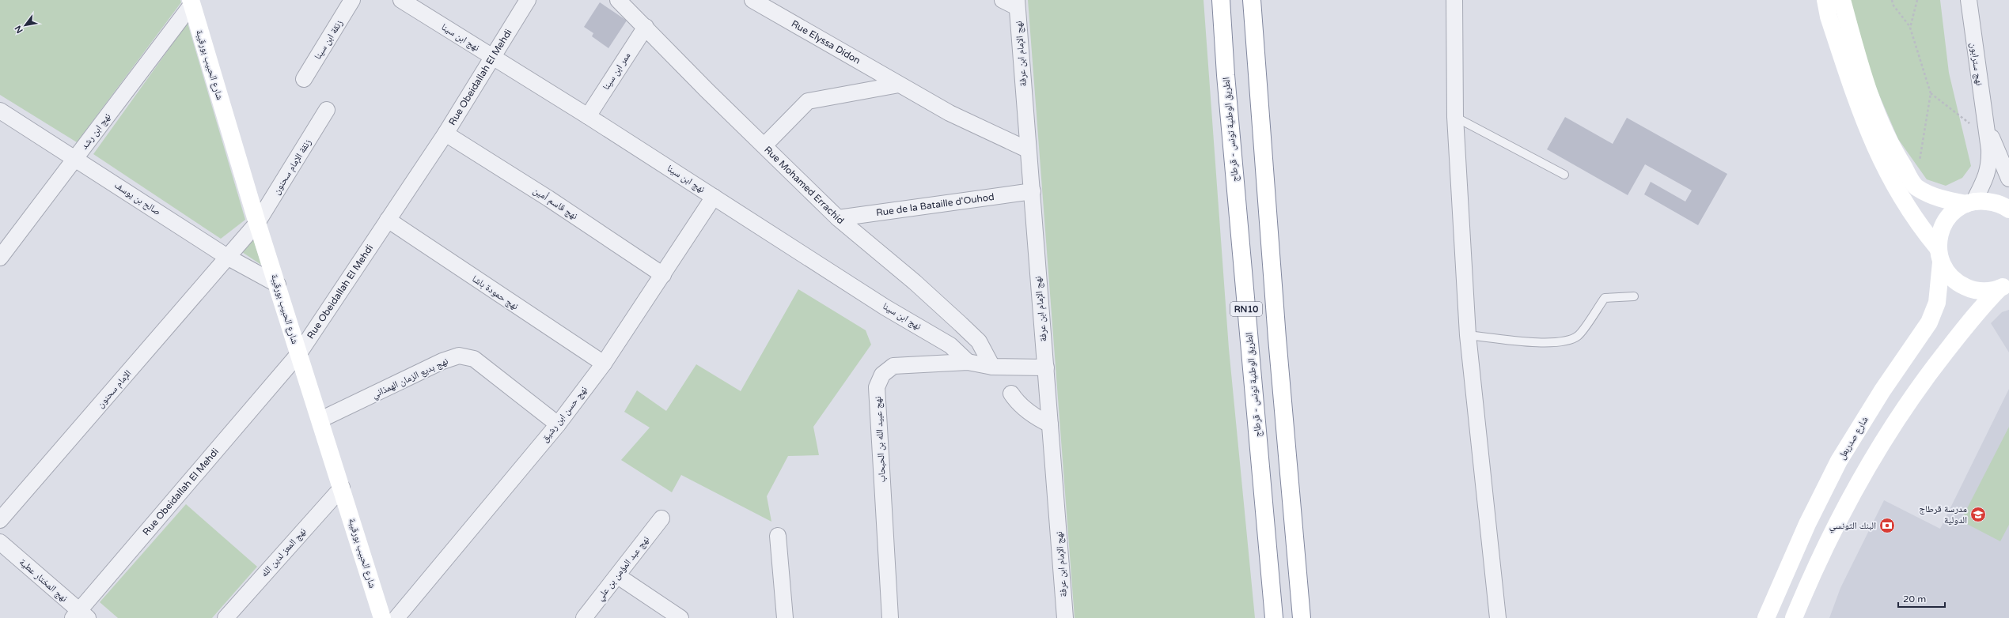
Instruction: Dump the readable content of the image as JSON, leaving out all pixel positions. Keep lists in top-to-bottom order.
{
  "streets": {
    "main road": [
      "شارع الحبيب بورقيبة",
      "الطريق الوطنية تونس - قرطاج",
      "RN10",
      "شارع صدربعل"
    ],
    "street": [
      "نهج ابن سينا",
      "زنقة ابن سينا",
      "Rue Elyssa Didon",
      "نهج الإمام ابن عرفة",
      "نهج سترابون",
      "ممر ابن سينا",
      "Rue Obeidallah El Mehdi",
      "نهج ابن رشد",
      "زنقة الإمام سحنون",
      "Rue Mohamed Errachid",
      "صالح بن يوسف",
      "نهج قاسم أمين",
      "Rue de la Bataille d'Ouhod",
      "نهج حمودة باشا",
      "نهج بديع الزمان الهمذاني",
      "الإمام سحنون",
      "نهج حسن ابن رشيق",
      "نهج عبيد الله بن الحبحاب",
      "نهج المعز لدين الله",
      "نهج عبد المؤمن بن علي",
      "نهج المختار عطية"
    ]
  },
  "crossings": [
    ["نهج ابن سينا", "ممر ابن سينا"],
    ["نهج ابن سينا", "Rue Obeidallah El Mehdi"],
    ["نهج ابن سينا", "نهج حسن ابن رشيق"],
    ["نهج ابن سينا", "نهج عبيد الله بن الحبحاب"],
    ["Rue Elyssa Didon", "نهج الإمام ابن عرفة"],
    ["نهج الإمام ابن عرفة", "Rue de la Bataille d'Ouhod"],
    ["نهج الإمام ابن عرفة", "نهج عبيد الله بن الحبحاب"],
    ["نهج سترابون", "شارع صدربعل"],
    ["شارع الحبيب بورقيبة", "Rue Obeidallah El Mehdi"],
    ["شارع الحبيب بورقيبة", "نهج ابن رشد"],
    ["شارع الحبيب بورقيبة", "زنقة الإمام سحنون"],
    ["شارع الحبيب بورقيبة", "صالح بن يوسف"],
    ["شارع الحبيب بورقيبة", "نهج بديع الزمان الهمذاني"],
    ["شارع الحبيب بورقيبة", "نهج المعز لدين الله"],
    ["ممر ابن سينا", "Rue Mohamed Errachid"],
    ["Rue Obeidallah El Mehdi", "نهج قاسم أمين"],
    ["Rue Obeidallah El Mehdi", "نهج حمودة باشا"],
    ["Rue Obeidallah El Mehdi", "نهج المختار عطية"],
    ["نهج ابن رشد", "صالح بن يوسف"],
    ["زنقة الإمام سحنون", "صالح بن يوسف"],
    ["زنقة الإمام سحنون", "الإمام سحنون"],
    ["Rue Mohamed Errachid", "Rue de la Bataille d'Ouhod"],
    ["Rue Mohamed Errachid", "نهج عبيد الله بن الحبحاب"],
    ["صالح بن يوسف", "الإمام سحنون"],
    ["نهج قاسم أمين", "نهج حسن ابن رشيق"],
    ["نهج حمودة باشا", "نهج حسن ابن رشيق"],
    ["نهج بديع الزمان الهمذاني", "نهج حسن ابن رشيق"]
  ],
  "places": {
    "school or university": ["مدرسة قرطاج الدولية"],
    "bank": ["البنك التونسي"]
  },
  "scale_bar": "20 m",
  "north": "bottom left"
}
